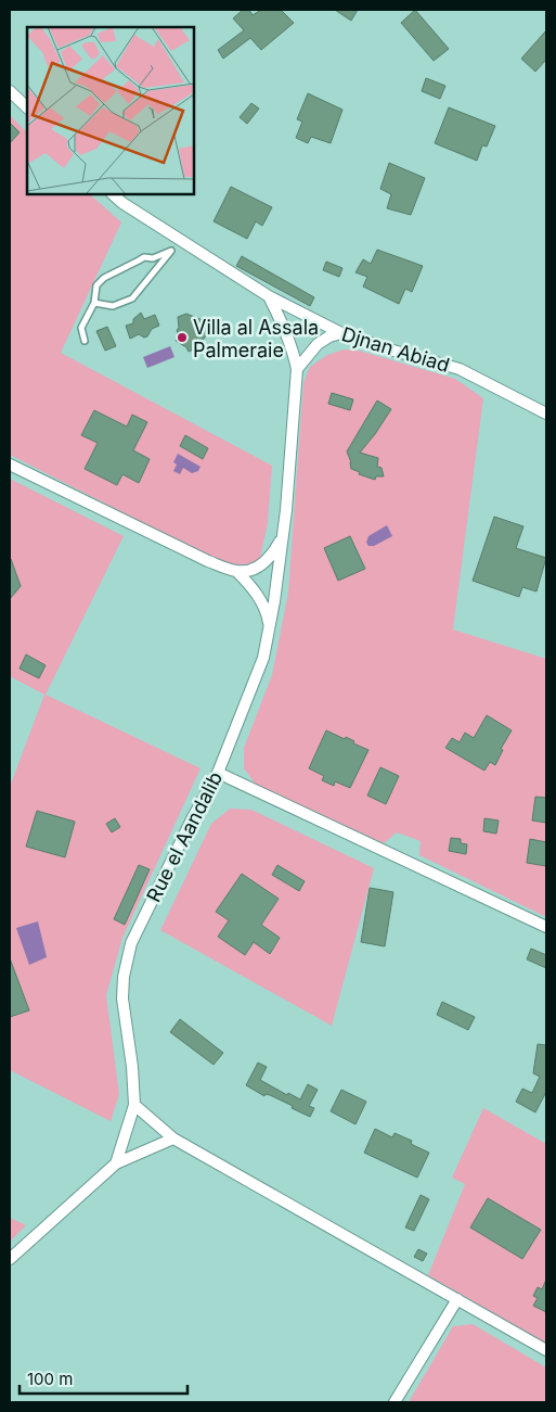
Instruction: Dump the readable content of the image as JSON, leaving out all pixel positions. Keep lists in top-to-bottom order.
{
  "streets": {
    "street": ["Djnan Abiad", "Rue el Aandalib"]
  },
  "crossings": [
    ["Djnan Abiad", "Rue el Aandalib"]
  ],
  "places": ["Villa al Assala Palmeraie"],
  "scale_bar": "100 m"
}
